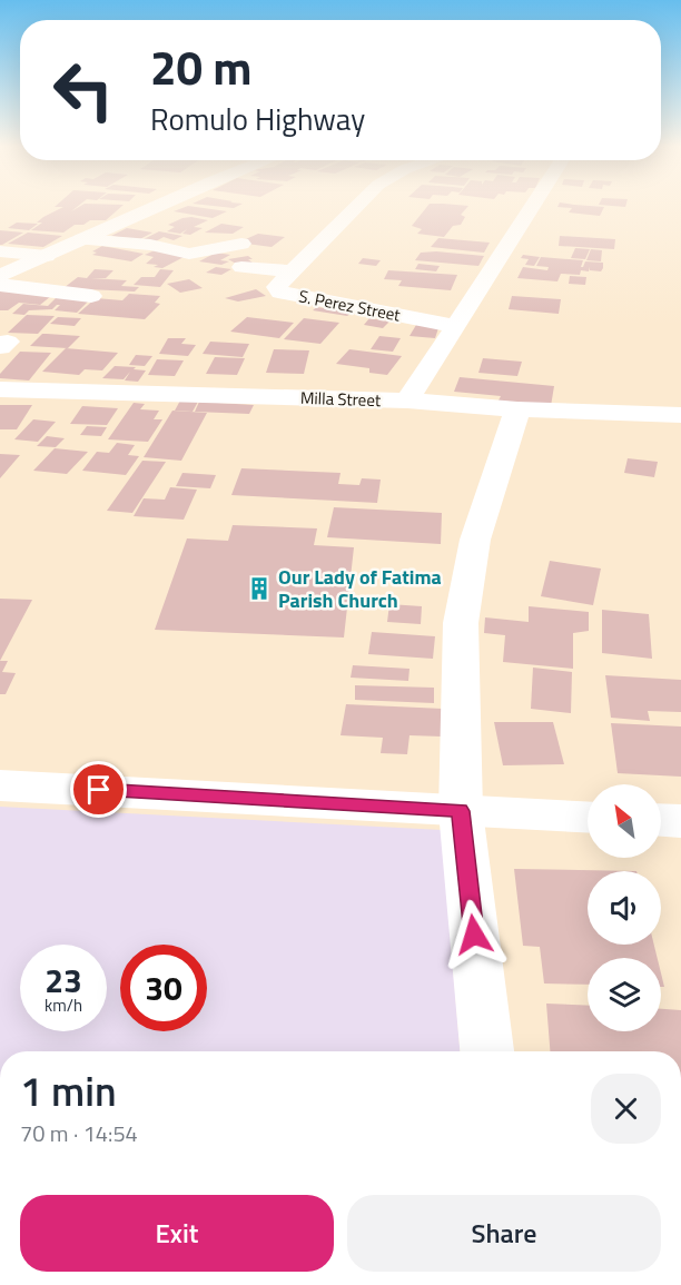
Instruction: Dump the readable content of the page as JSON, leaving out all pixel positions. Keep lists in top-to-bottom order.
{
  "streets": {
    "main road": ["S. Perez Street", "Milla Street"]
  },
  "places": {
    "building": ["Our Lady of Fatima Parish Church"]
  },
  "north": "top left",
  "page": {
    "turn": ["20 m", "Romulo Highway"],
    "speed": "23 km/h",
    "limit": "30",
    "heading": ["1 min", "70 m · 14:54"],
    "buttons": ["Exit", "Share"]
  }
}
